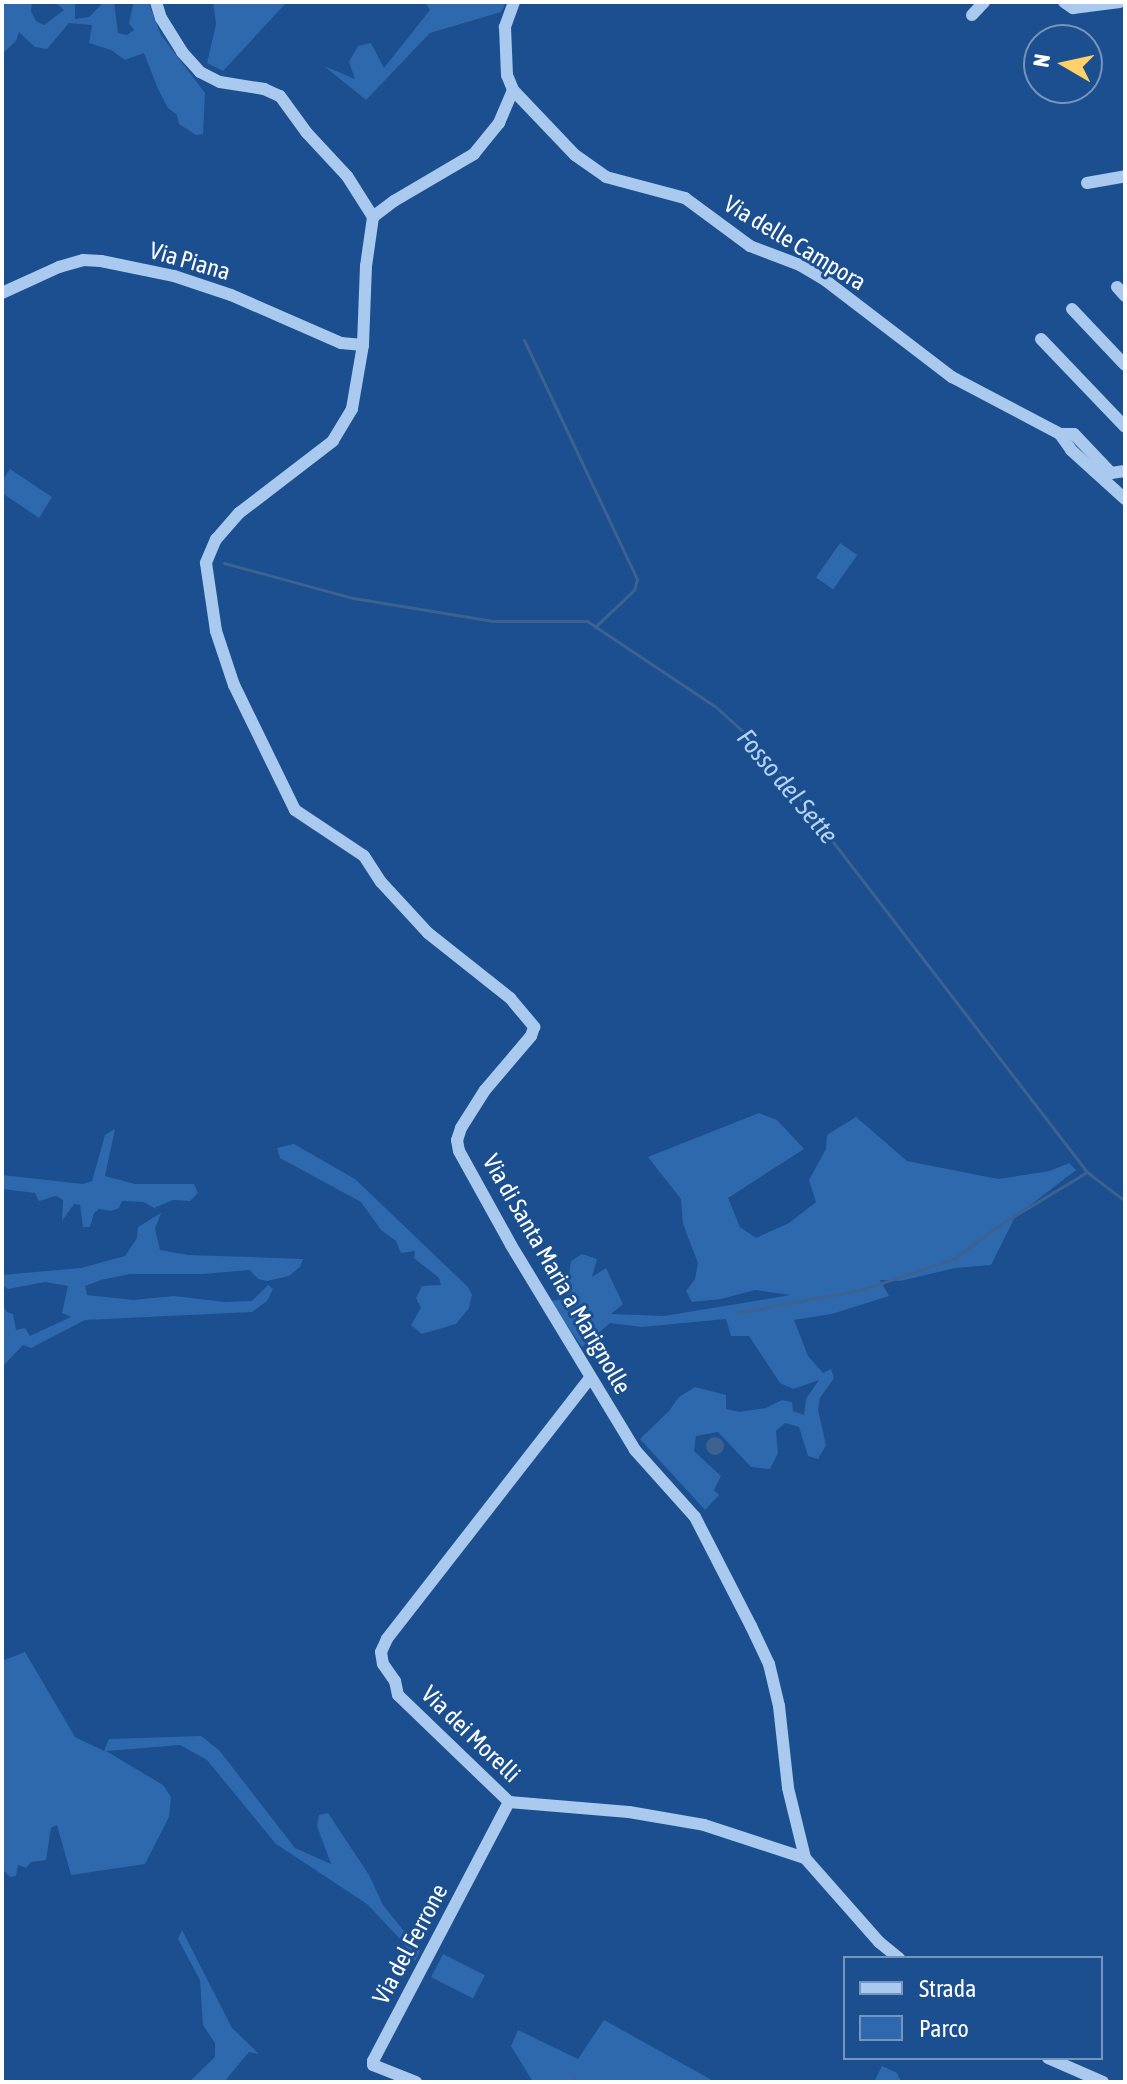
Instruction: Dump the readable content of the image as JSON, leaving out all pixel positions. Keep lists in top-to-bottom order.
{
  "streets": {
    "street": [
      "Via delle Campora",
      "Via Piana",
      "Via di Santa Maria a Marignolle",
      "Via dei Morelli",
      "Via del Ferrone"
    ]
  },
  "crossings": [
    ["Via Piana", "Via di Santa Maria a Marignolle"],
    ["Via di Santa Maria a Marignolle", "Via dei Morelli"],
    ["Via dei Morelli", "Via del Ferrone"]
  ],
  "water": ["Fosso del Sette"],
  "legend": ["Strada", "Parco"],
  "north": "left"
}
